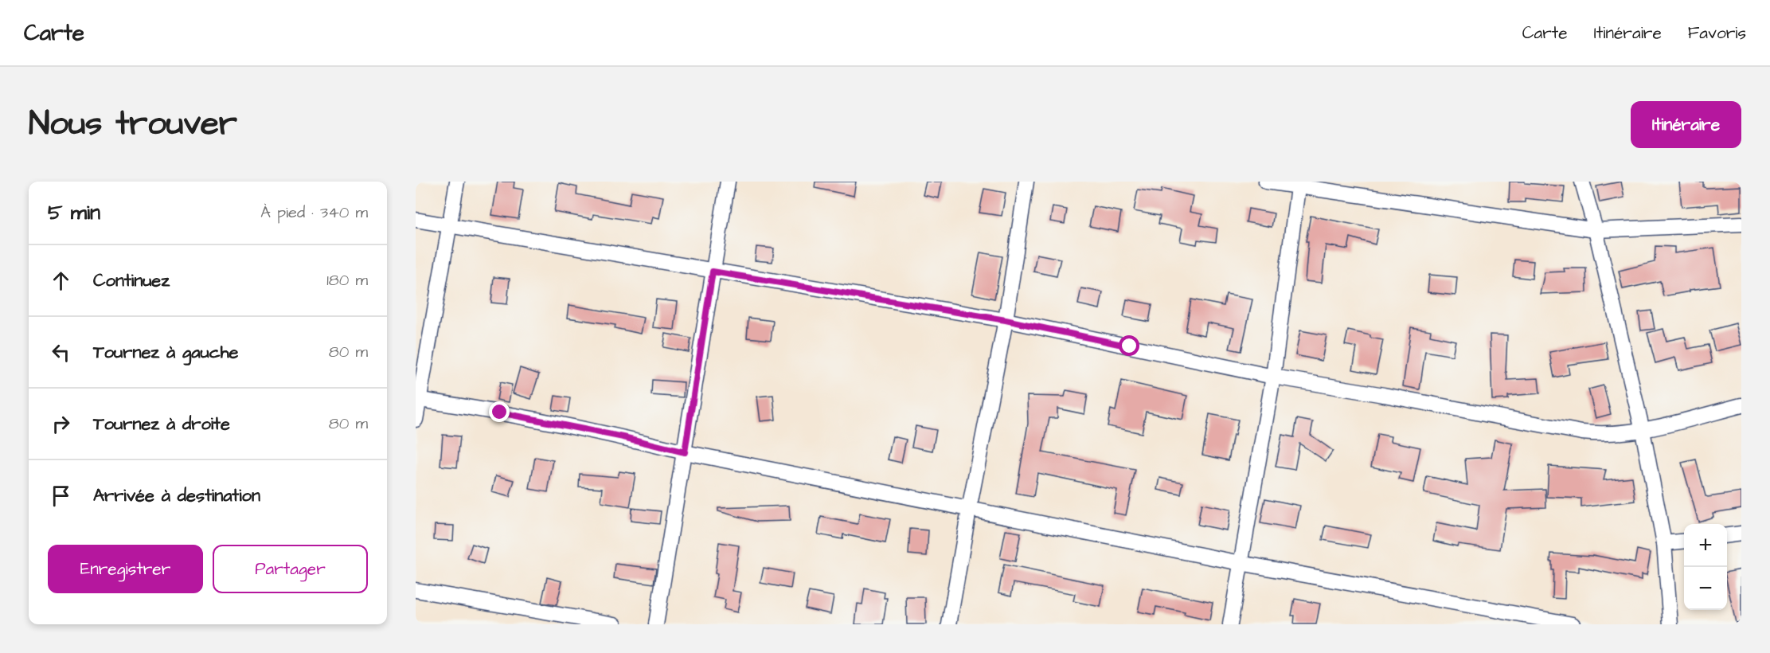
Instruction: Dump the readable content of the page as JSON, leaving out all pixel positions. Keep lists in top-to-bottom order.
{
  "page": {
    "header": "Carte",
    "nav": ["Carte", "Itinéraire", "Favoris"],
    "title": "Nous trouver",
    "buttons": [
      "Itinéraire",
      ["Enregistrer", "Partager"]
    ],
    "heading": ["5 min", "À pied · 340 m"],
    "list": [
      ["Continuez", "180 m"],
      ["Tournez à gauche", "80 m"],
      ["Tournez à droite", "80 m"],
      "Arrivée à destination"
    ],
    "map_buttons": ["+", "−"]
  }
}
